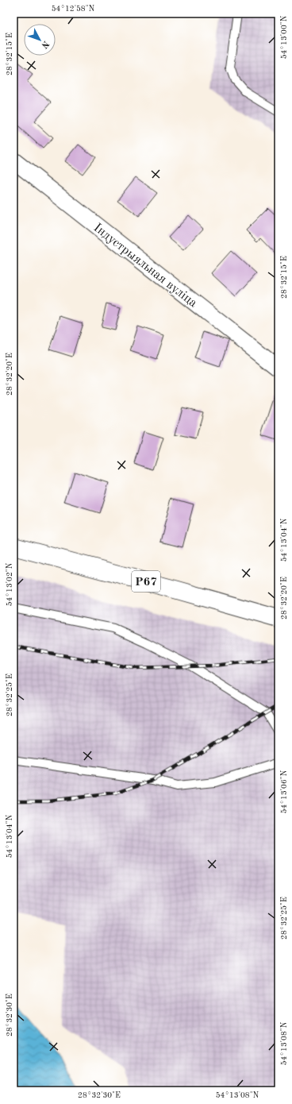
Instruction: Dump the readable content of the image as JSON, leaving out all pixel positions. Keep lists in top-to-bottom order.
{
  "streets": {
    "main road": ["Р67"],
    "street": ["Індустрыяльная вуліца"]
  },
  "north": "bottom right",
  "coordinates": [
    "54°12'58\"N",
    "54°13'00\"N",
    "28°32'15\"E",
    "28°32'20\"E",
    "54°13'04\"N",
    "54°13'02\"N",
    "28°32'25\"E",
    "54°13'06\"N",
    "28°32'30\"E",
    "54°13'08\"N"
  ]
}
